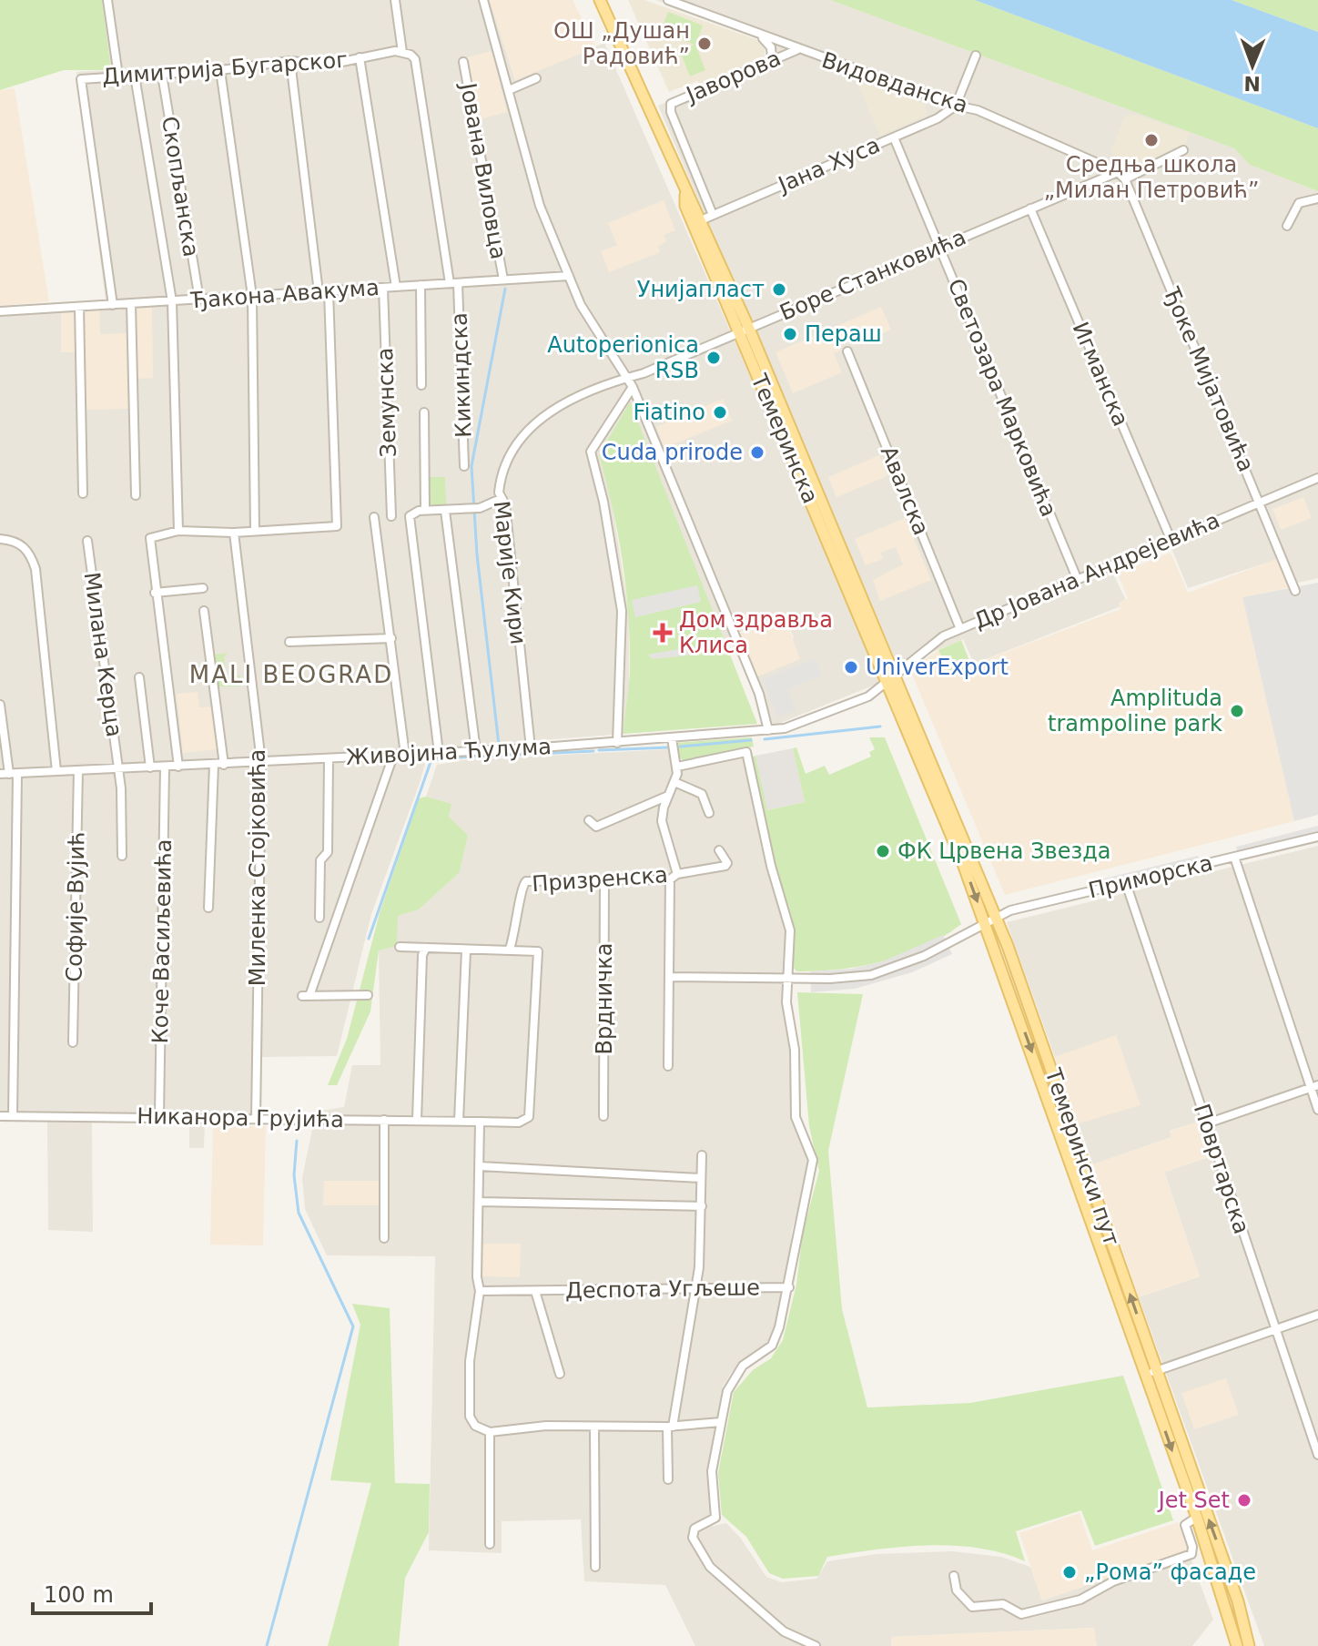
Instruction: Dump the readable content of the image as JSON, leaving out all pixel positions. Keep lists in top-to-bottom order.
{
  "streets": {
    "main road": ["Темеринска", "Темерински пут"],
    "street": [
      "Димитрија Бугарског",
      "Јаворова",
      "Видовданска",
      "Јана Хуса",
      "Јована Виловца",
      "Скопљанска",
      "Боре Станковића",
      "Ђакона Авакума",
      "Игманска",
      "Кикиндска",
      "Ђоке Мијатовића",
      "Светозара Марковића",
      "Земунска",
      "Авалска",
      "Др Јована Андрејевића",
      "Марије Кири",
      "Милана Керца",
      "Живојина Ћулума",
      "Миленка Стојковића",
      "Приморска",
      "Призренска",
      "Софије Вујић",
      "Коче Васиљевића",
      "Врдничка",
      "Никанора Грујића",
      "Повртарска",
      "Деспота Угљеше"
    ]
  },
  "crossings": [
    ["Димитрија Бугарског", "Скопљанска"],
    ["Димитрија Бугарског", "Ђакона Авакума"],
    ["Димитрија Бугарског", "Кикиндска"],
    ["Јаворова", "Видовданска"],
    ["Јаворова", "Јана Хуса"],
    ["Видовданска", "Јана Хуса"],
    ["Видовданска", "Боре Станковића"],
    ["Видовданска", "Ђоке Мијатовића"],
    ["Јана Хуса", "Светозара Марковића"],
    ["Јана Хуса", "Темеринска"],
    ["Јована Виловца", "Ђакона Авакума"],
    ["Скопљанска", "Ђакона Авакума"],
    ["Боре Станковића", "Игманска"],
    ["Боре Станковића", "Ђоке Мијатовића"],
    ["Боре Станковића", "Светозара Марковића"],
    ["Боре Станковића", "Темеринска"],
    ["Боре Станковића", "Марије Кири"],
    ["Ђакона Авакума", "Кикиндска"],
    ["Ђакона Авакума", "Земунска"],
    ["Игманска", "Др Јована Андрејевића"],
    ["Ђоке Мијатовића", "Др Јована Андрејевића"],
    ["Светозара Марковића", "Др Јована Андрејевића"],
    ["Темеринска", "Др Јована Андрејевића"],
    ["Темеринска", "Живојина Ћулума"],
    ["Темеринска", "Темерински пут"],
    ["Авалска", "Др Јована Андрејевића"],
    ["Др Јована Андрејевића", "Живојина Ћулума"],
    ["Др Јована Андрејевића", "Темерински пут"],
    ["Марије Кири", "Живојина Ћулума"],
    ["Милана Керца", "Живојина Ћулума"],
    ["Живојина Ћулума", "Миленка Стојковића"],
    ["Живојина Ћулума", "Софије Вујић"],
    ["Живојина Ћулума", "Коче Васиљевића"],
    ["Живојина Ћулума", "Темерински пут"],
    ["Миленка Стојковића", "Никанора Грујића"],
    ["Приморска", "Темерински пут"],
    ["Приморска", "Повртарска"],
    ["Призренска", "Врдничка"],
    ["Призренска", "Никанора Грујића"],
    ["Коче Васиљевића", "Никанора Грујића"]
  ],
  "districts": ["MALI BEOGRAD"],
  "places": {
    "other": [
      "ОШ „Душан Радовић”",
      "Средња школа „Милан Петровић”",
      "Унијапласт",
      "Пераш",
      "Autoperionica RSB",
      "Fiatino",
      "Cuda prirode",
      "UniverExport",
      "Amplituda trampoline park",
      "ФК Црвена Звезда",
      "Jet Set",
      "„Рома” фасаде"
    ],
    "health": ["Дом здравља Клиса"]
  },
  "scale_bar": "100 m",
  "north": "bottom"
}
